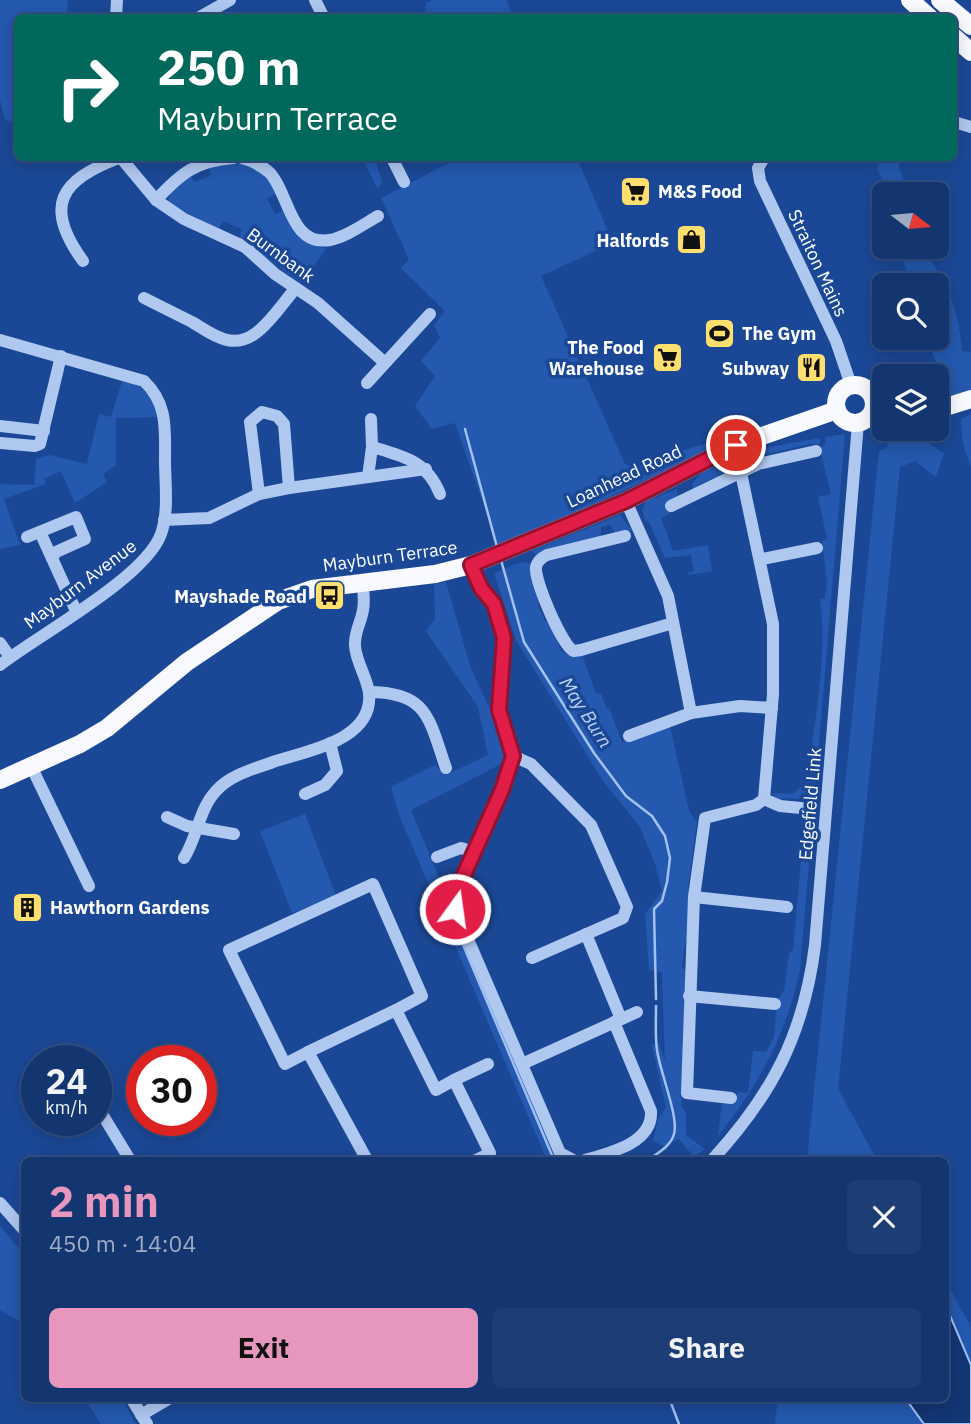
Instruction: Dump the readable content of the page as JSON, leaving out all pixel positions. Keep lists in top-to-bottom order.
{
  "streets": {
    "main road": ["Loanhead Road", "Mayburn Terrace"],
    "street": [
      "Burnbank",
      "Straiton Mains",
      "Mayburn Avenue",
      "Edgefield Link"
    ]
  },
  "crossings": [
    ["Loanhead Road", "Mayburn Terrace"]
  ],
  "water": ["May Burn"],
  "places": {
    "supermarket": ["M&S Food", "The Food Warehouse"],
    "shop": ["Halfords"],
    "sports": ["The Gym"],
    "restaurant": ["Subway"],
    "bus stop": ["Mayshade Road"],
    "building": ["Hawthorn Gardens"]
  },
  "north": "right",
  "page": {
    "turn": ["250 m", "Mayburn Terrace"],
    "speed": "24 km/h",
    "limit": "30",
    "heading": ["2 min", "450 m · 14:04"],
    "buttons": ["Exit", "Share"]
  }
}
